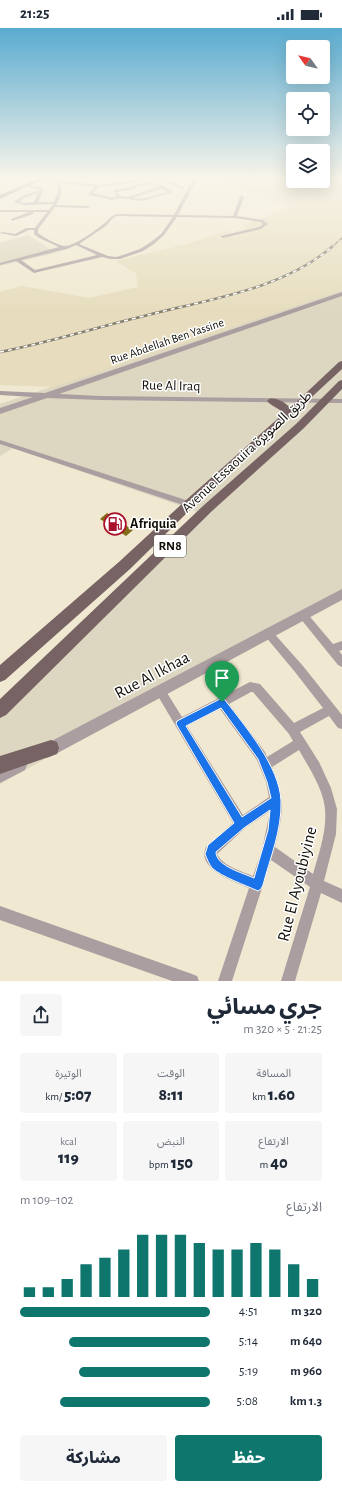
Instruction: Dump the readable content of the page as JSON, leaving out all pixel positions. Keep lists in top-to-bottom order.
{
  "streets": {
    "main road": ["Avenue Essaouira طريق الصويرة", "RN8"],
    "street": [
      "Rue Abdellah Ben Yassine",
      "Rue Al Iraq",
      "Rue Al Ikhaa",
      "Rue El Ayoubiyine"
    ]
  },
  "crossings": [
    ["Rue Abdellah Ben Yassine", "Rue Al Iraq"],
    ["Rue Al Iraq", "Avenue Essaouira طريق الصويرة"]
  ],
  "places": {
    "fuel station": ["Afriquia"]
  },
  "north": "top left",
  "page": {
    "status": "21:25",
    "heading": ["جري مسائي", "21:25 · 5 × 320 m"],
    "stats": [
      ["المسافة", "1.60 km"],
      ["الوقت", "8:11"],
      ["الوتيرة", "5:07 /km"],
      ["الارتفاع", "40 m"],
      ["النبض", "150 bpm"],
      ["kcal", "119"]
    ],
    "chart": ["الارتفاع", "102–109 m"],
    "list": [
      {
        "name": "320 m",
        "note": "4:51"
      },
      {
        "name": "640 m",
        "note": "5:14"
      },
      {
        "name": "960 m",
        "note": "5:19"
      },
      {
        "name": "1.3 km",
        "note": "5:08"
      }
    ],
    "buttons": ["حفظ", "مشاركة"]
  }
}
